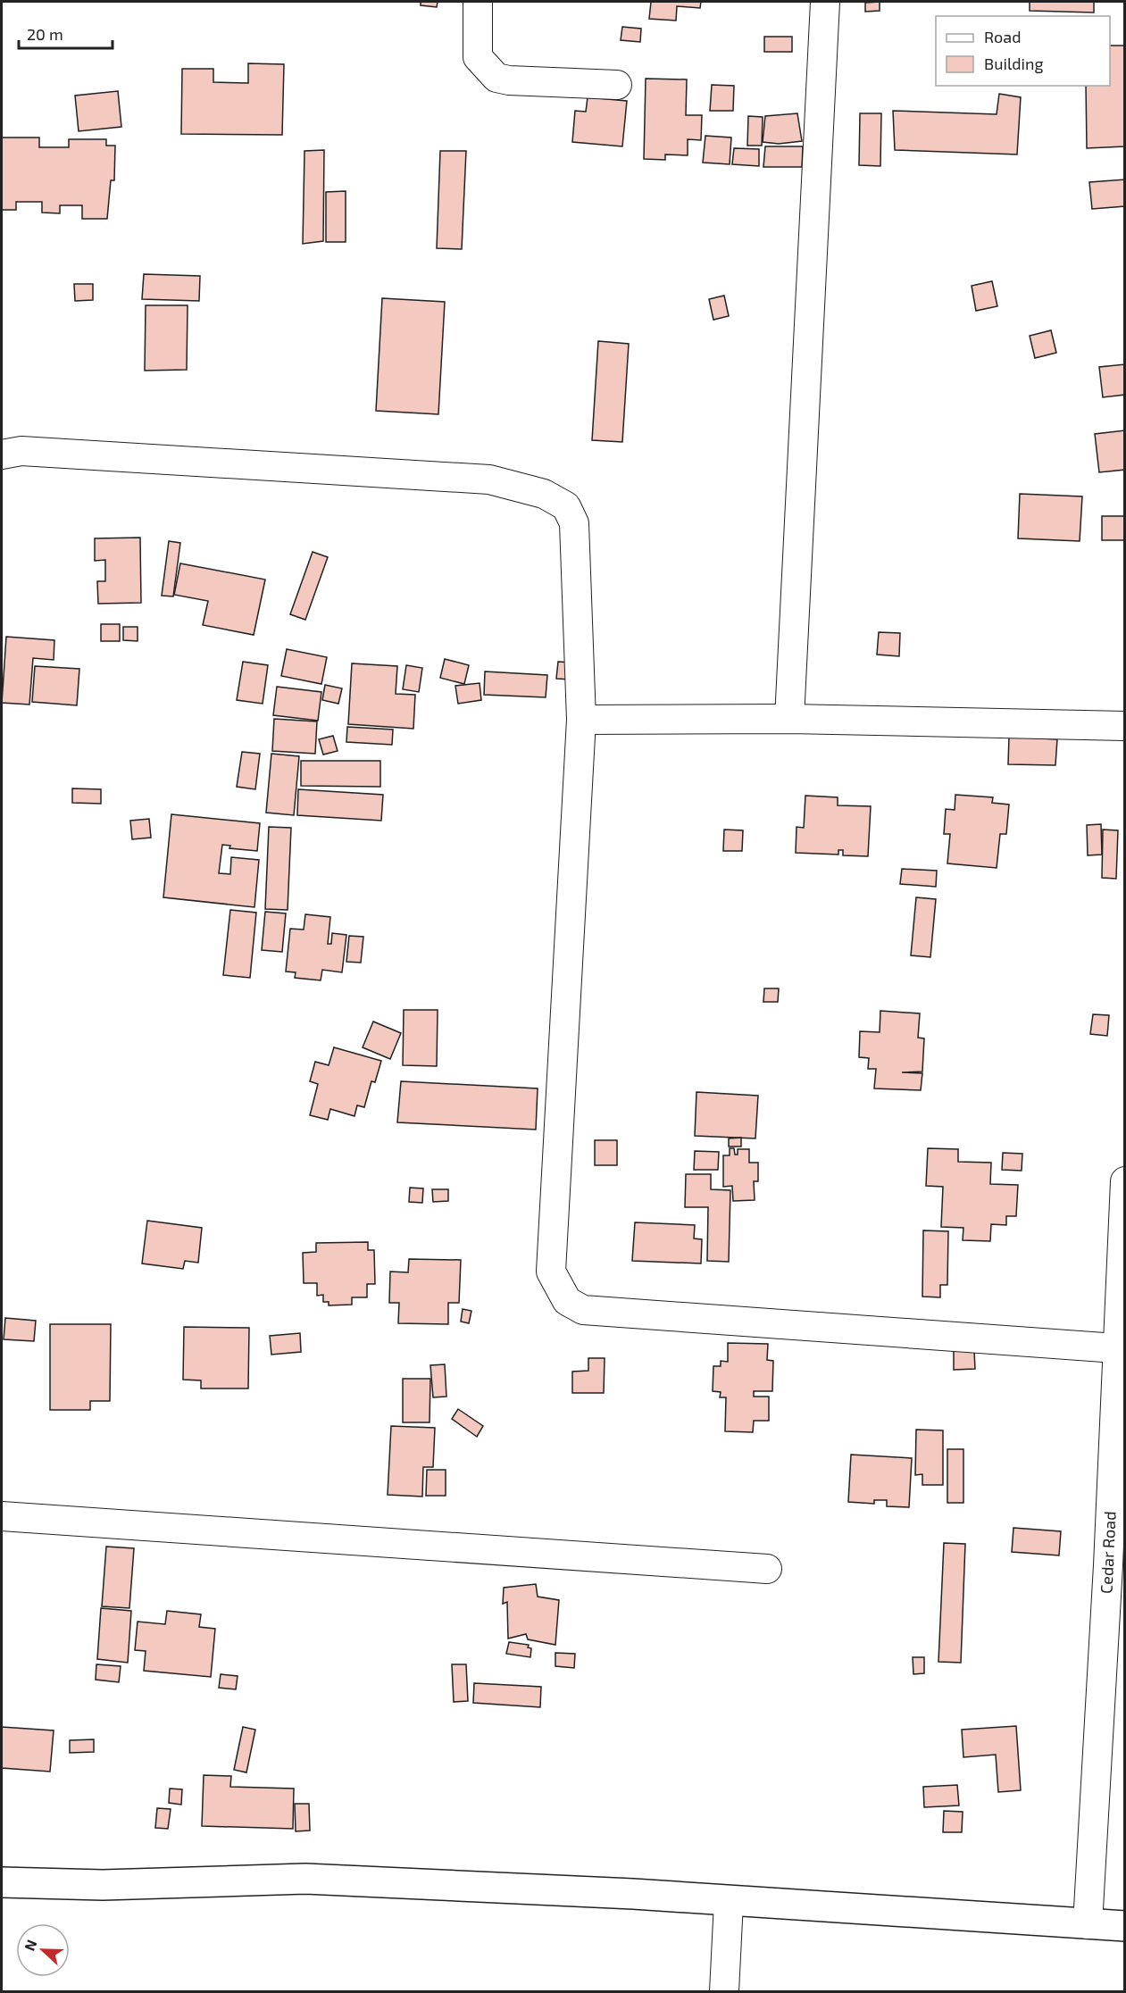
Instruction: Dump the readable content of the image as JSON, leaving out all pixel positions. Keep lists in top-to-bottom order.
{
  "streets": {
    "street": ["Cedar Road"]
  },
  "legend": ["Road", "Building"],
  "scale_bar": "20 m",
  "north": "left"
}
